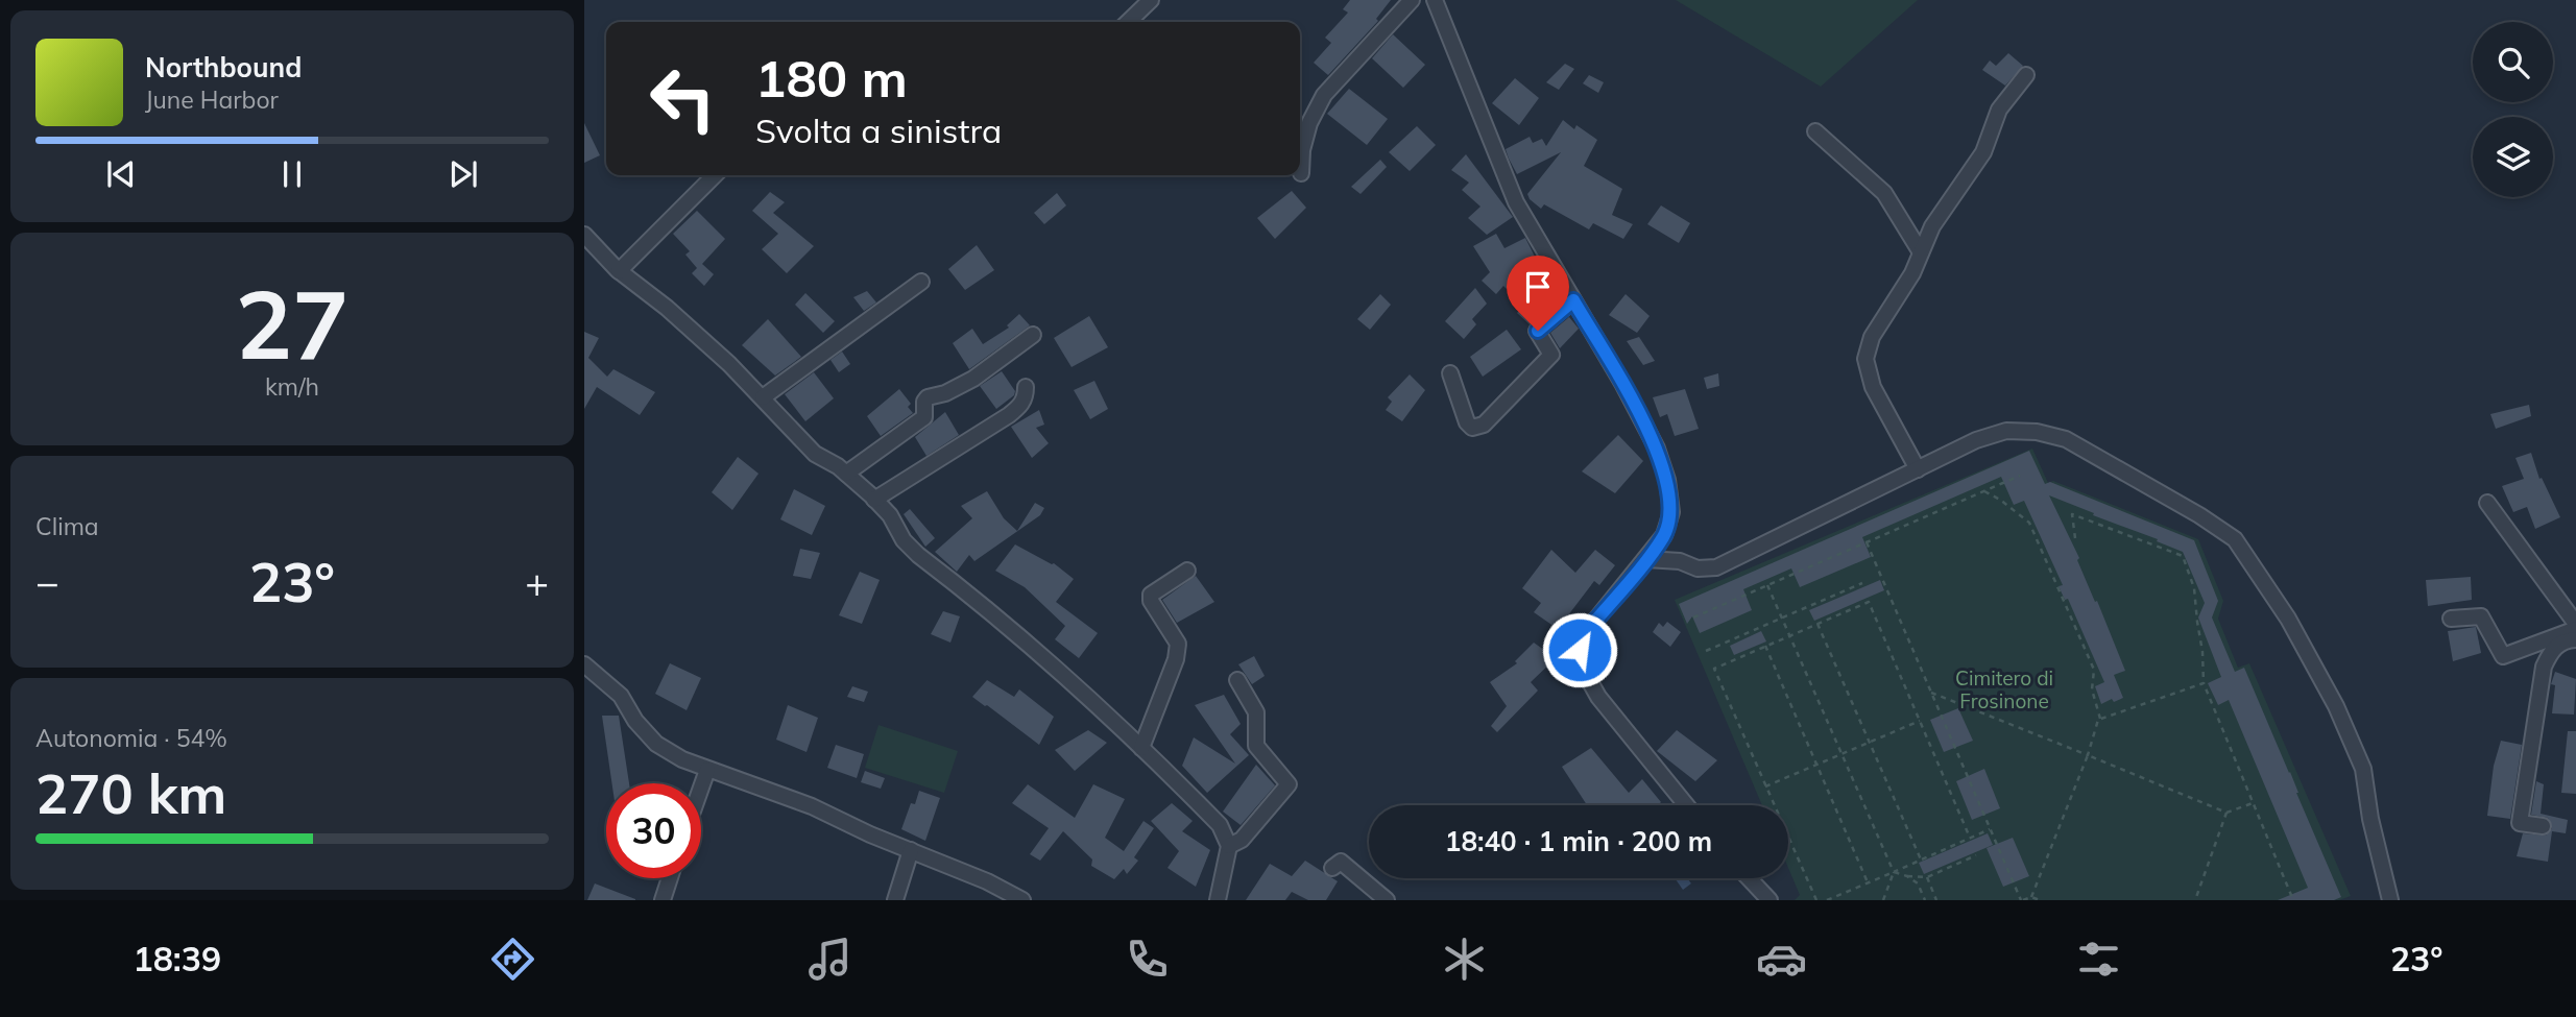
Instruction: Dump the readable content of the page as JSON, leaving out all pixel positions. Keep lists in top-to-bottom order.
{
  "parks": ["Cimitero di Frosinone"],
  "page": {
    "turn": ["180 m", "Svolta a sinistra"],
    "song": ["Northbound", "June Harbor"],
    "tile": [
      ["27", "km/h"],
      "Clima",
      ["Autonomia · 54%", "270 km"]
    ],
    "heat": ["−", "23°", "+"],
    "limit": "30",
    "trip": "18:40 · 1 min · 200 m",
    "tabs": ["18:39", "23°"]
  }
}
